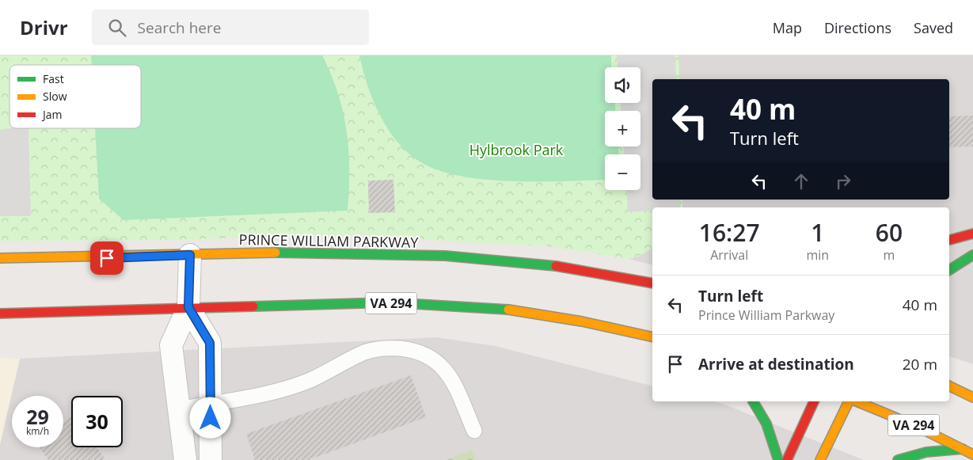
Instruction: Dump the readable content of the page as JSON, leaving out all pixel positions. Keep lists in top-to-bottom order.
{
  "streets": {
    "main road": ["PRINCE WILLIAM PARKWAY", "VA 294"]
  },
  "parks": ["Hylbrook Park"],
  "legend": ["Fast", "Slow", "Jam"],
  "page": {
    "header": "Drivr",
    "search": "Search here",
    "nav": ["Map", "Directions", "Saved"],
    "map_buttons": ["+", "−"],
    "turn": ["40 m", "Turn left"],
    "eta": [
      "16:27",
      "Arrival",
      "1",
      "min",
      "60",
      "m"
    ],
    "list": [
      {
        "name": "Turn left",
        "note": "Prince William Parkway",
        "value": "40 m"
      },
      {
        "name": "Arrive at destination",
        "value": "20 m"
      }
    ],
    "speed": "29 km/h",
    "limit": "30"
  }
}
